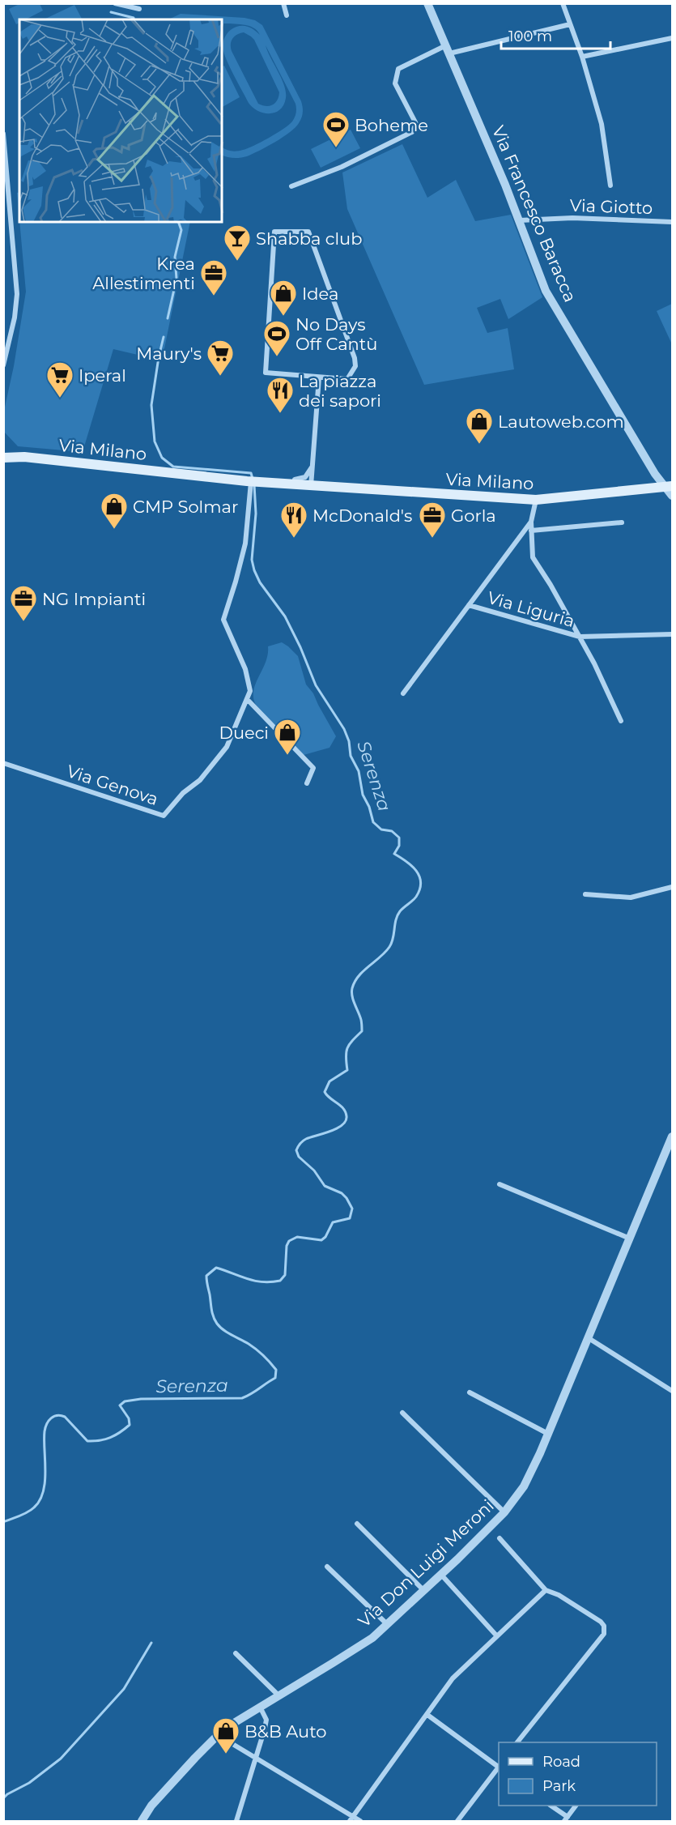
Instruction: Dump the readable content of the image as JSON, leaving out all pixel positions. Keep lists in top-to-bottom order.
{
  "streets": {
    "main road": ["Via Milano"],
    "street": [
      "Via Giotto",
      "Via Francesco Baracca",
      "Via Liguria",
      "Via Genova",
      "Via Don Luigi Meroni"
    ]
  },
  "crossings": [
    ["Via Giotto", "Via Francesco Baracca"],
    ["Via Francesco Baracca", "Via Milano"],
    ["Via Milano", "Via Liguria"],
    ["Via Milano", "Via Genova"]
  ],
  "water": ["Serenza"],
  "places": {
    "sports": ["Boheme", "No Days Off Cantù"],
    "bar": ["Shabba club"],
    "office": ["Krea Allestimenti", "Gorla", "NG Impianti"],
    "shop": [
      "Idea",
      "Lautoweb.com",
      "CMP Solmar",
      "Dueci",
      "B&B Auto"
    ],
    "supermarket": ["Maury's", "Iperal"],
    "restaurant": ["La piazza dei sapori", "McDonald's"]
  },
  "legend": ["Road", "Park"],
  "scale_bar": "100 m"
}
